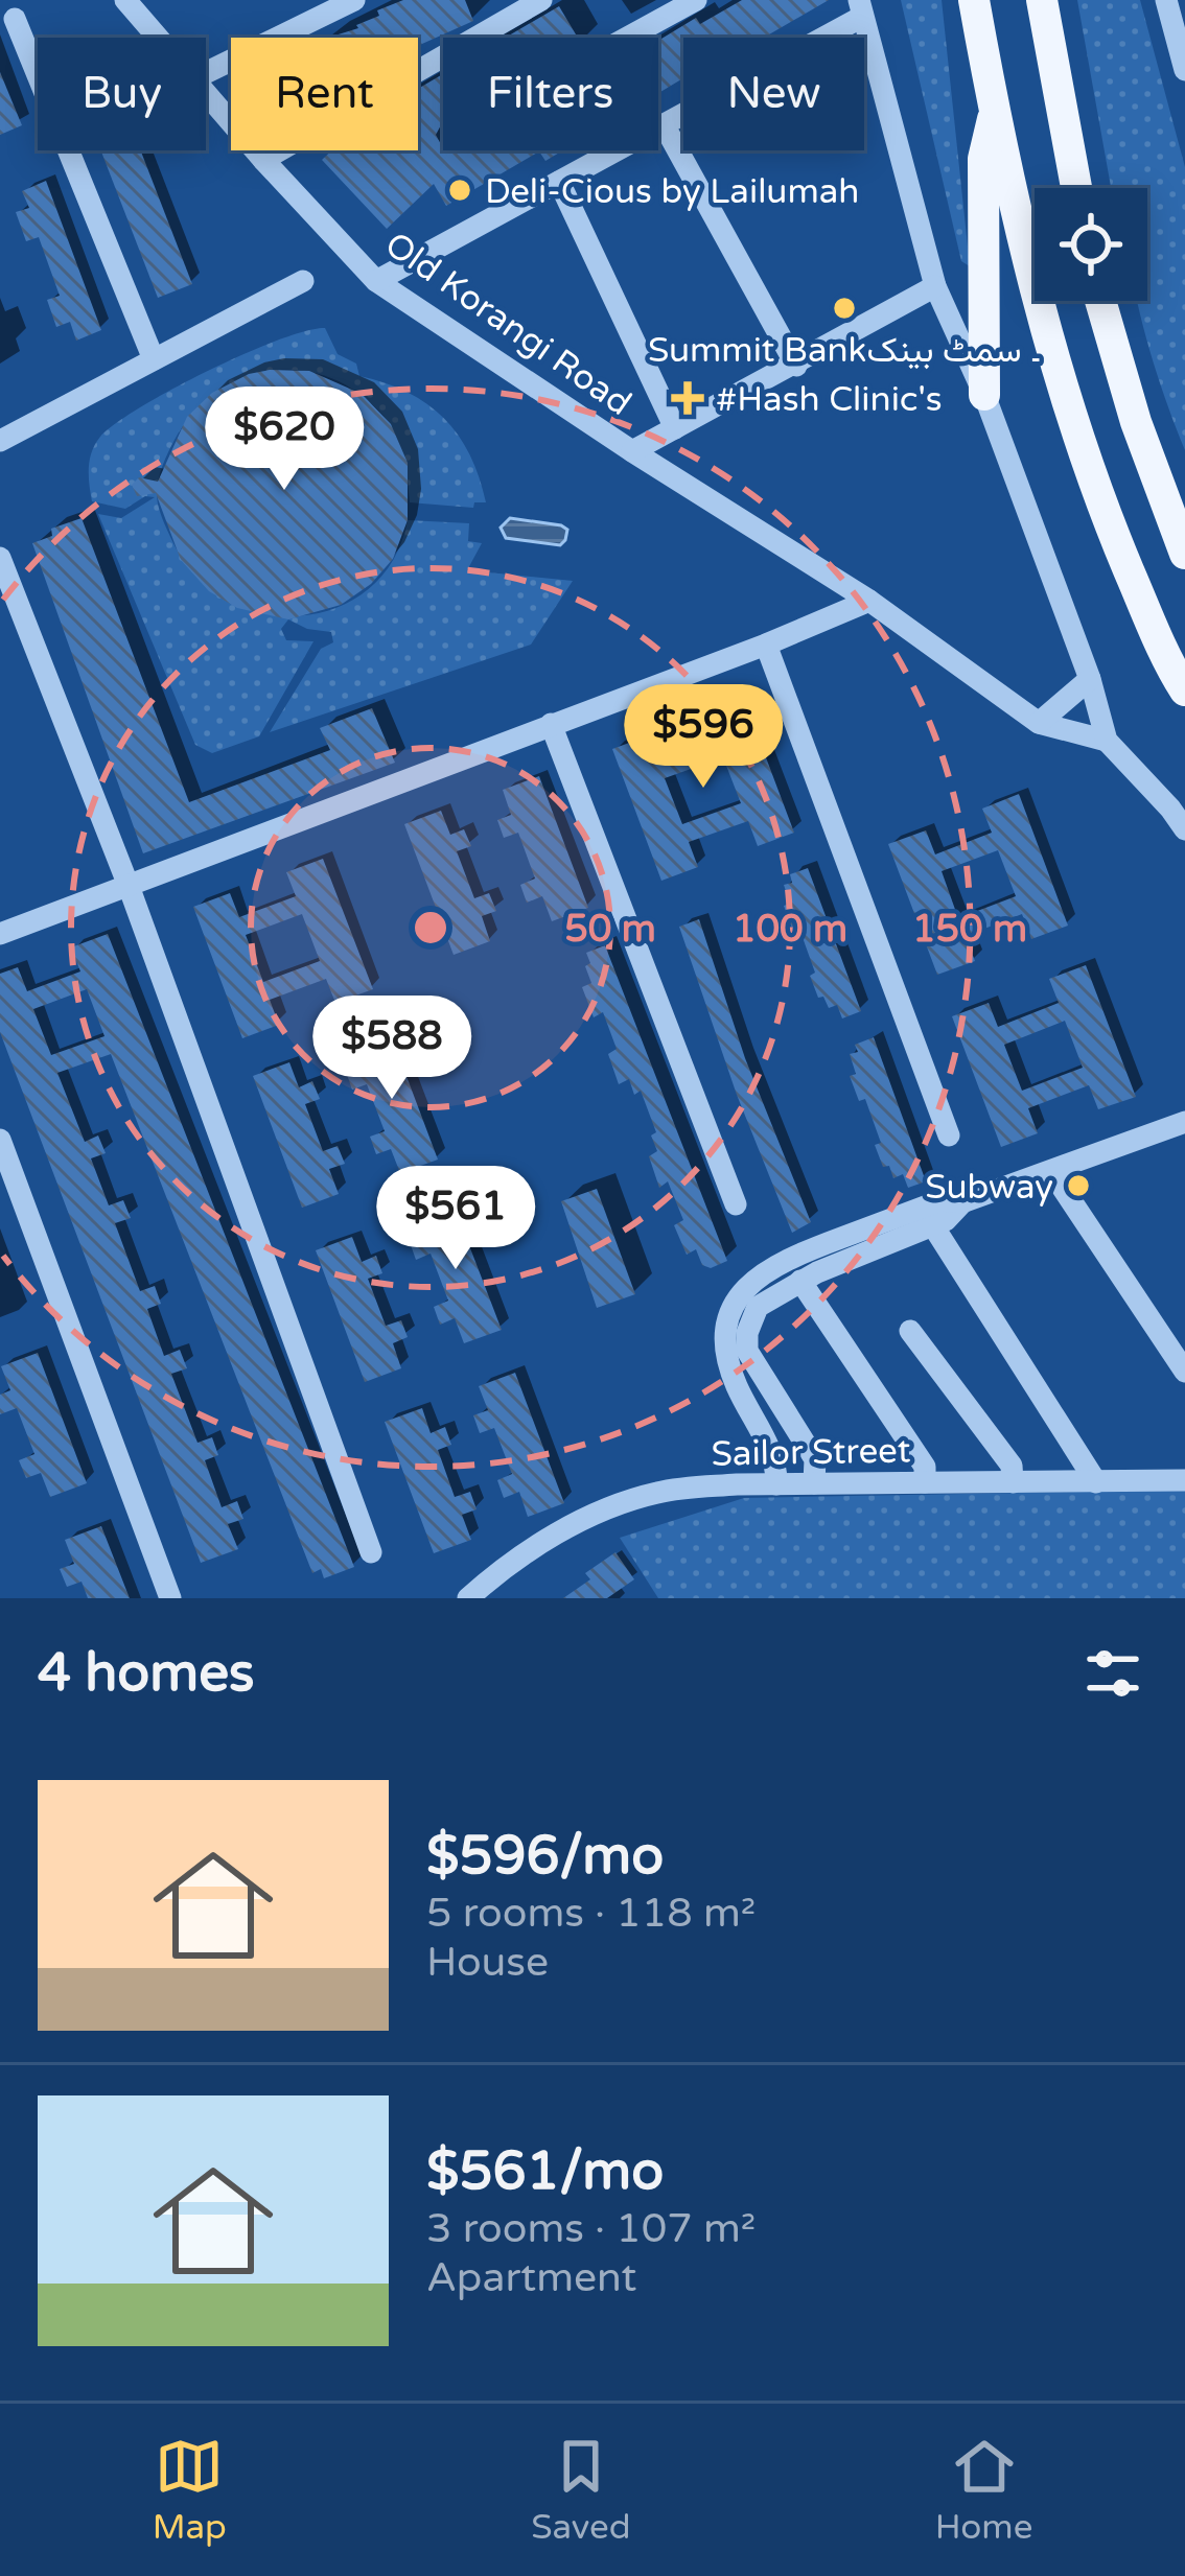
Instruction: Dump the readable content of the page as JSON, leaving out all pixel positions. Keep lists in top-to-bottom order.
{
  "streets": {
    "street": ["Old Korangi Road", "Sailor Street"]
  },
  "places": {
    "other": ["Deli-Cious by Lailumah", "Summit Bank۔ سمٹ بینک", "Subway"],
    "health": ["#Hash Clinic's"]
  },
  "page": {
    "chip": [
      "Buy",
      "Rent",
      "Filters",
      "New"
    ],
    "price": [
      "$620",
      "$596",
      "$588",
      "$561"
    ],
    "heading": "4 homes",
    "list": [
      {
        "name": "$596/mo",
        "note": "5 rooms · 118 m² · House"
      },
      {
        "name": "$561/mo",
        "note": "3 rooms · 107 m² · Apartment"
      }
    ],
    "tabs": ["Map", "Saved", "Home"]
  },
  "rings": ["50 m", "100 m", "150 m"]
}
